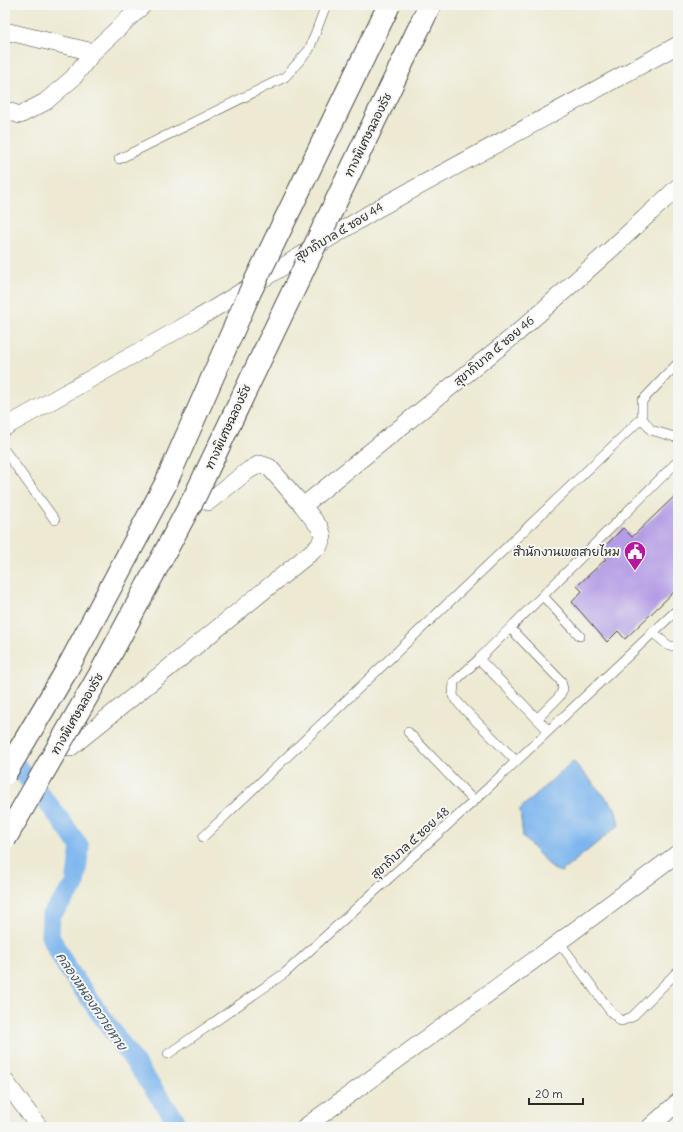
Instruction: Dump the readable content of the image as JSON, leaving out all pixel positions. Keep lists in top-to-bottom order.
{
  "streets": {
    "highway": ["ทางพิเศษฉลองรัช"],
    "street": ["สุขาภิบาล ๕ ซอย 44", "สุขาภิบาล ๕ ซอย 46"],
    "lane": ["สุขาภิบาล ๕ ซอย 48"]
  },
  "water": ["คลองหนองควายหาย"],
  "places": {
    "public building": ["สำนักงานเขตสายไหม"]
  },
  "scale_bar": "20 m"
}
